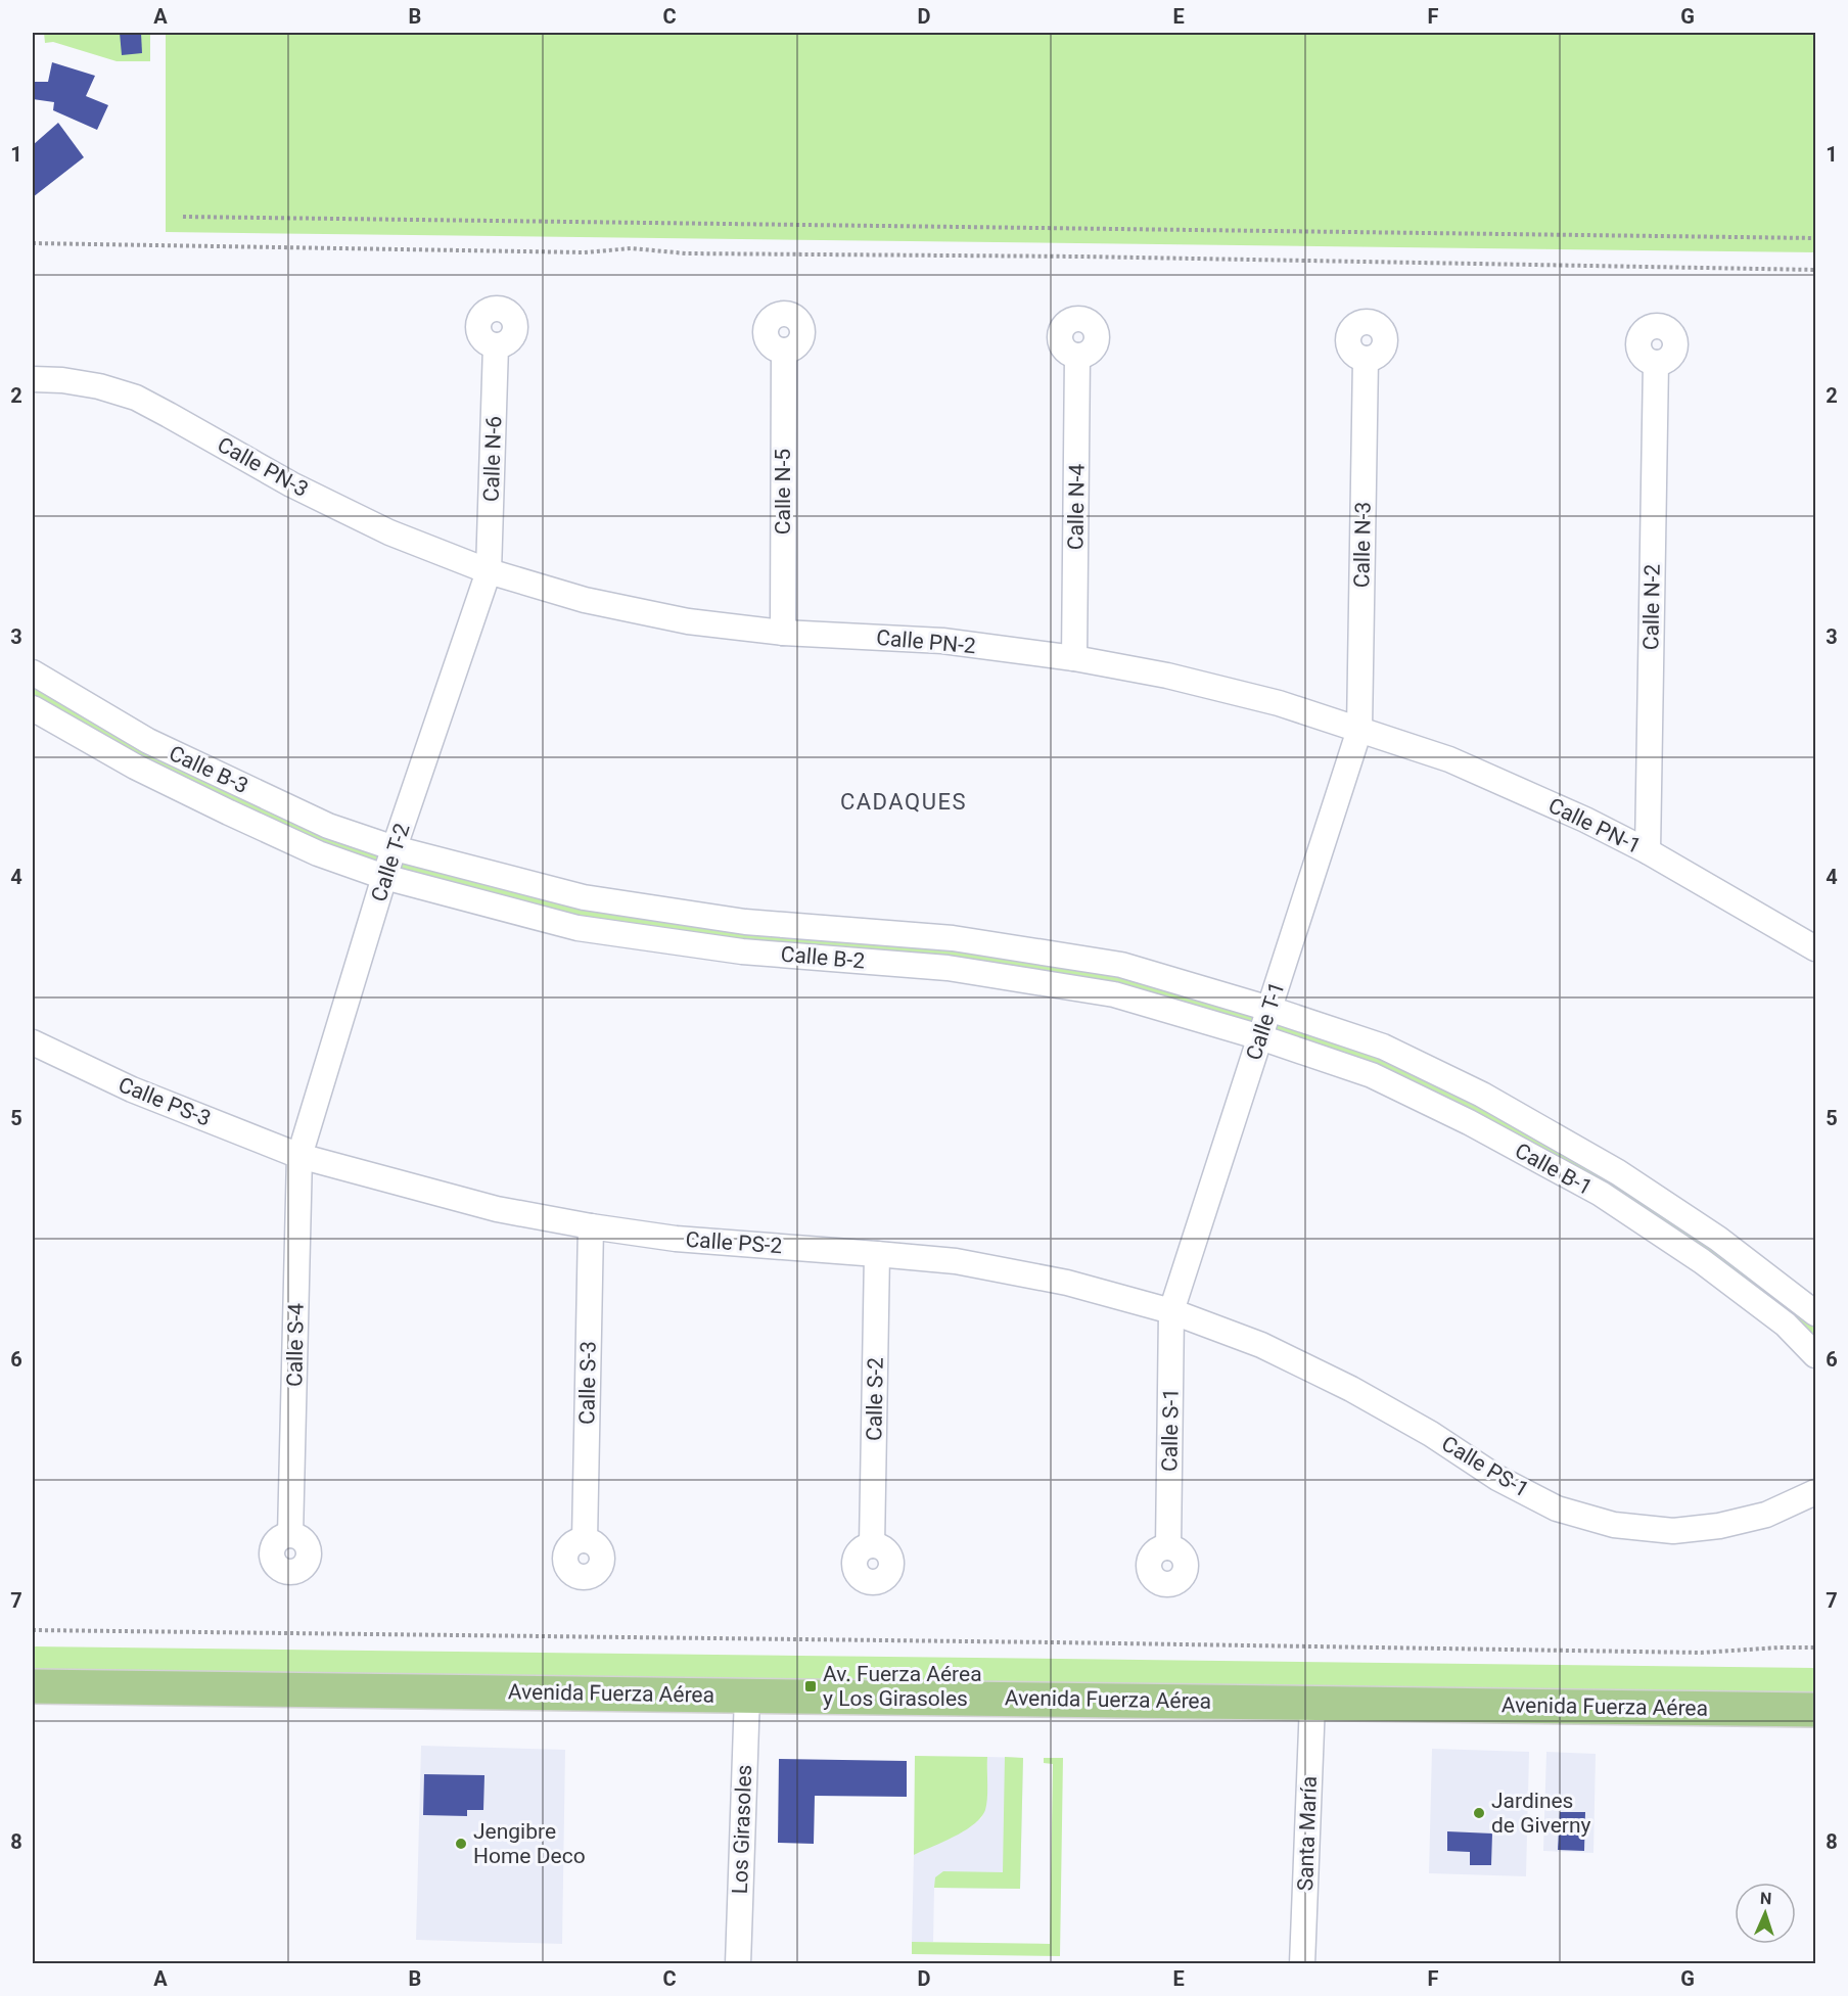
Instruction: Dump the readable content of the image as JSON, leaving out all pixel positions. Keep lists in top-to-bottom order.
{
  "streets": {
    "main road": ["Avenida Fuerza Aérea"],
    "street": [
      "Calle N-6",
      "Calle PN-3",
      "Calle N-5",
      "Calle N-4",
      "Calle N-3",
      "Calle N-2",
      "Calle PN-2",
      "Calle B-3",
      "Calle PN-1",
      "Calle T-2",
      "Calle B-2",
      "Calle T-1",
      "Calle PS-3",
      "Calle B-1",
      "Calle PS-2",
      "Calle S-4",
      "Calle S-3",
      "Calle S-2",
      "Calle S-1",
      "Calle PS-1",
      "Los Girasoles",
      "Santa María"
    ]
  },
  "crossings": [
    ["Calle N-6", "Calle PN-3"],
    ["Calle N-6", "Calle PN-2"],
    ["Calle N-6", "Calle T-2"],
    ["Calle PN-3", "Calle PN-2"],
    ["Calle PN-3", "Calle T-2"],
    ["Calle N-5", "Calle PN-2"],
    ["Calle N-4", "Calle PN-2"],
    ["Calle N-3", "Calle PN-2"],
    ["Calle N-3", "Calle PN-1"],
    ["Calle N-3", "Calle T-1"],
    ["Calle N-2", "Calle PN-1"],
    ["Calle PN-2", "Calle PN-1"],
    ["Calle PN-2", "Calle T-2"],
    ["Calle PN-2", "Calle T-1"],
    ["Calle B-3", "Calle T-2"],
    ["Calle B-3", "Calle B-2"],
    ["Calle PN-1", "Calle T-1"],
    ["Calle T-2", "Calle B-2"],
    ["Calle T-2", "Calle PS-3"],
    ["Calle T-2", "Calle PS-2"],
    ["Calle T-2", "Calle S-4"],
    ["Calle B-2", "Calle T-1"],
    ["Calle B-2", "Calle B-1"],
    ["Calle T-1", "Calle B-1"],
    ["Calle T-1", "Calle PS-2"],
    ["Calle T-1", "Calle S-1"],
    ["Calle T-1", "Calle PS-1"],
    ["Calle PS-3", "Calle PS-2"],
    ["Calle PS-3", "Calle S-4"],
    ["Calle PS-2", "Calle S-4"],
    ["Calle PS-2", "Calle S-3"],
    ["Calle PS-2", "Calle S-2"],
    ["Calle PS-2", "Calle S-1"],
    ["Calle PS-2", "Calle PS-1"],
    ["Calle S-1", "Calle PS-1"],
    ["Avenida Fuerza Aérea", "Los Girasoles"],
    ["Avenida Fuerza Aérea", "Santa María"]
  ],
  "districts": ["CADAQUES"],
  "places": {
    "transit": ["Av. Fuerza Aérea y Los Girasoles"],
    "other": ["Jardines de Giverny", "Jengibre Home Deco"]
  },
  "north": "top",
  "grid": {
    "columns": [
      "A",
      "B",
      "C",
      "D",
      "E",
      "F",
      "G"
    ],
    "rows": [
      "1",
      "2",
      "3",
      "4",
      "5",
      "6",
      "7",
      "8"
    ]
  }
}
